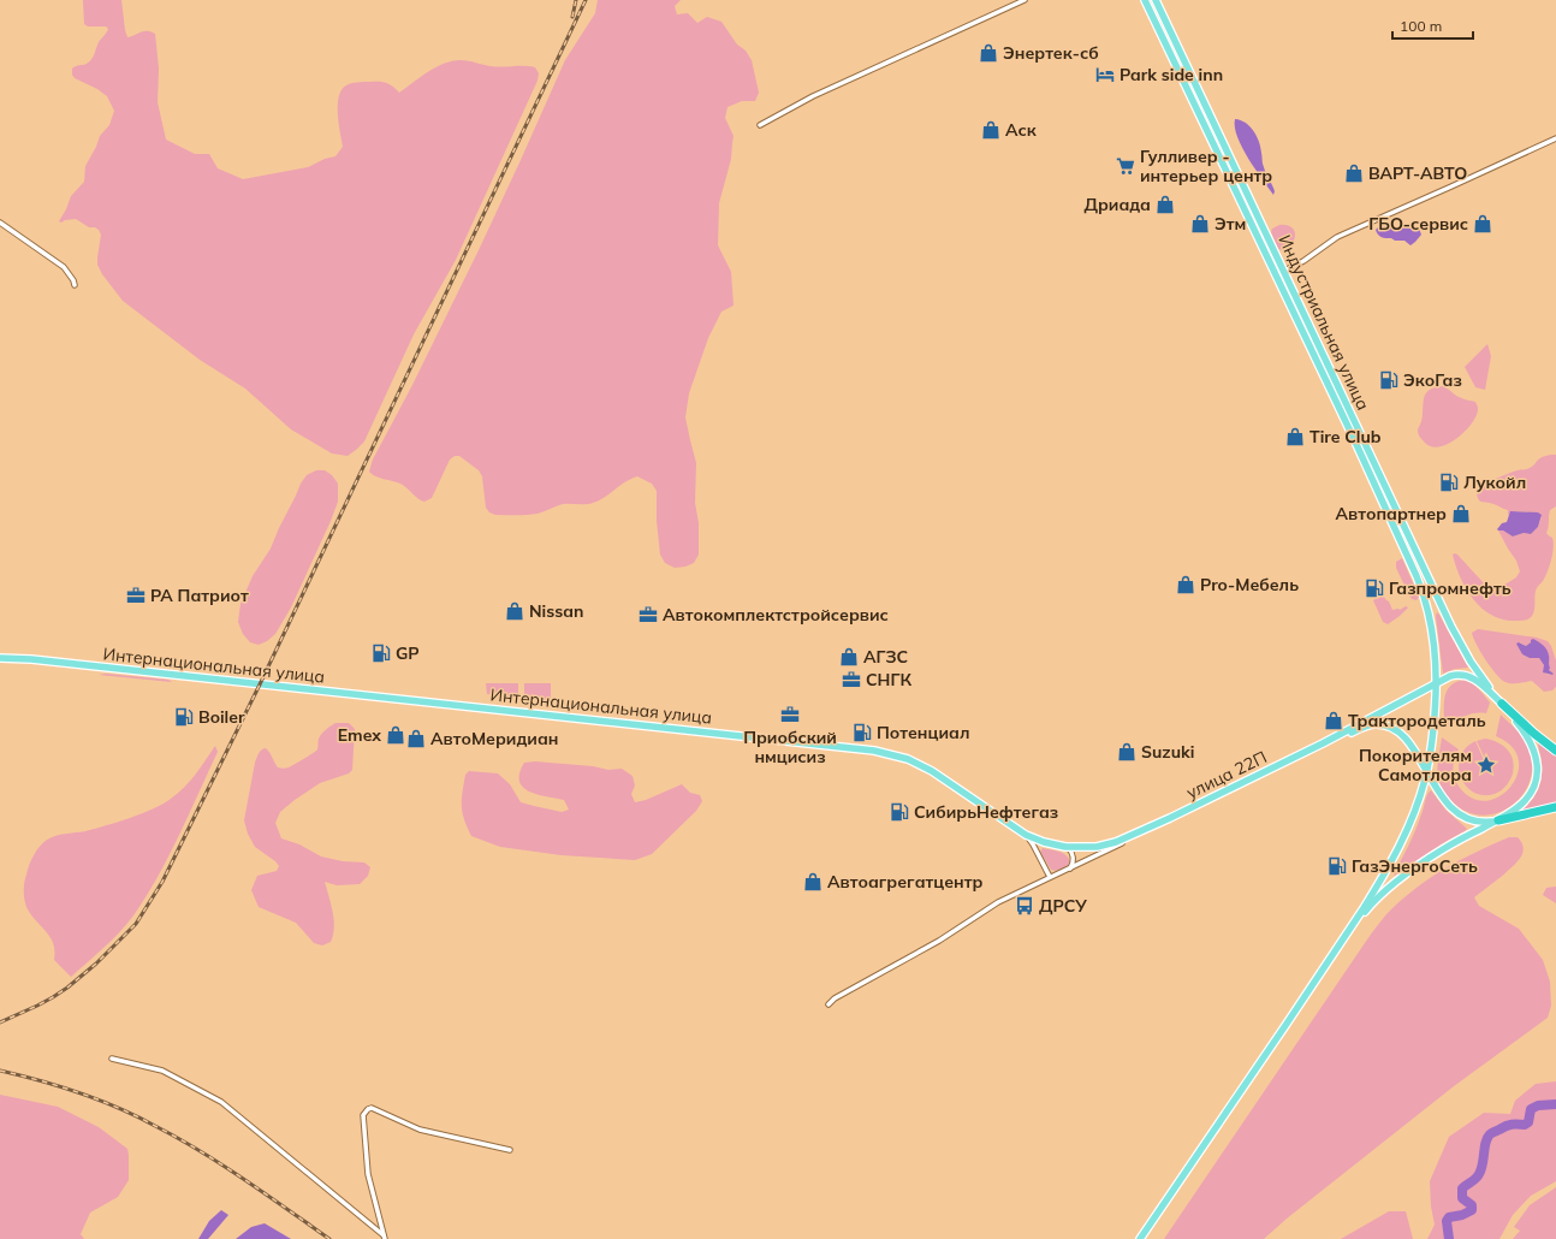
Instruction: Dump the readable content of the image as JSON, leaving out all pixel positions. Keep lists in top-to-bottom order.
{
  "streets": {
    "main road": ["Индустриальная улица", "Интернациональная улица", "улица 22П"]
  },
  "crossings": [
    ["Индустриальная улица", "улица 22П"],
    ["Интернациональная улица", "улица 22П"]
  ],
  "places": {
    "shop": [
      "Энертек-сб",
      "Аск",
      "ВАРТ-АВТО",
      "Дриада",
      "Этм",
      "ГБО-сервис",
      "Tire Club",
      "Автопартнер",
      "Pro-Мебель",
      "Nissan",
      "АГЗС",
      "Трактородеталь",
      "Emex",
      "АвтоМеридиан",
      "Suzuki",
      "Автоагрегатцентр"
    ],
    "hotel": ["Park side inn"],
    "supermarket": ["Гулливер - интерьер центр"],
    "fuel station": [
      "ЭкоГаз",
      "Лукойл",
      "Газпромнефть",
      "GP",
      "Boiler",
      "Потенциал",
      "СибирьНефтегаз",
      "ГазЭнергоСеть"
    ],
    "office": [
      "РА Патриот",
      "Автокомплектстройсервис",
      "СНГК",
      "Приобский нмцисиз"
    ],
    "place": ["Покорителям Самотлора"],
    "bus stop": ["ДРСУ"]
  },
  "scale_bar": "100 m"
}
